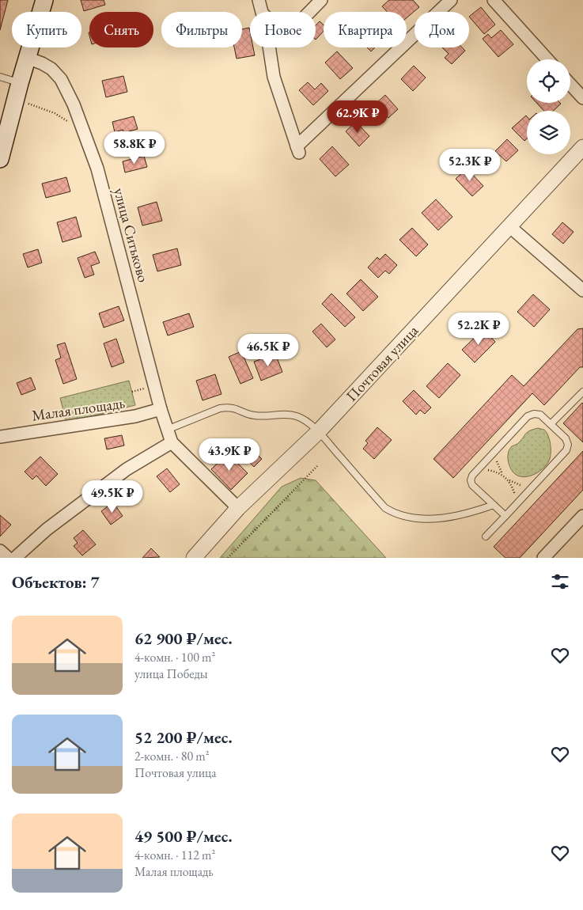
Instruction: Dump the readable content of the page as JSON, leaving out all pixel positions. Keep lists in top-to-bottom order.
{
  "streets": {
    "street": ["улица Ситьково", "Почтовая улица", "Малая площадь"]
  },
  "crossings": [
    ["улица Ситьково", "Малая площадь"]
  ],
  "page": {
    "chip": [
      "Купить",
      "Снять",
      "Фильтры",
      "Новое",
      "Квартира",
      "Дом"
    ],
    "price": [
      "62.9K ₽",
      "58.8K ₽",
      "52.3K ₽",
      "52.2K ₽",
      "46.5K ₽",
      "43.9K ₽",
      "49.5K ₽"
    ],
    "heading": "Объектов: 7",
    "list": [
      {
        "name": "62 900 ₽/мес.",
        "note": "4-комн. · 100 m² · улица Победы"
      },
      {
        "name": "52 200 ₽/мес.",
        "note": "2-комн. · 80 m² · Почтовая улица"
      },
      {
        "name": "49 500 ₽/мес.",
        "note": "4-комн. · 112 m² · Малая площадь"
      }
    ]
  }
}
